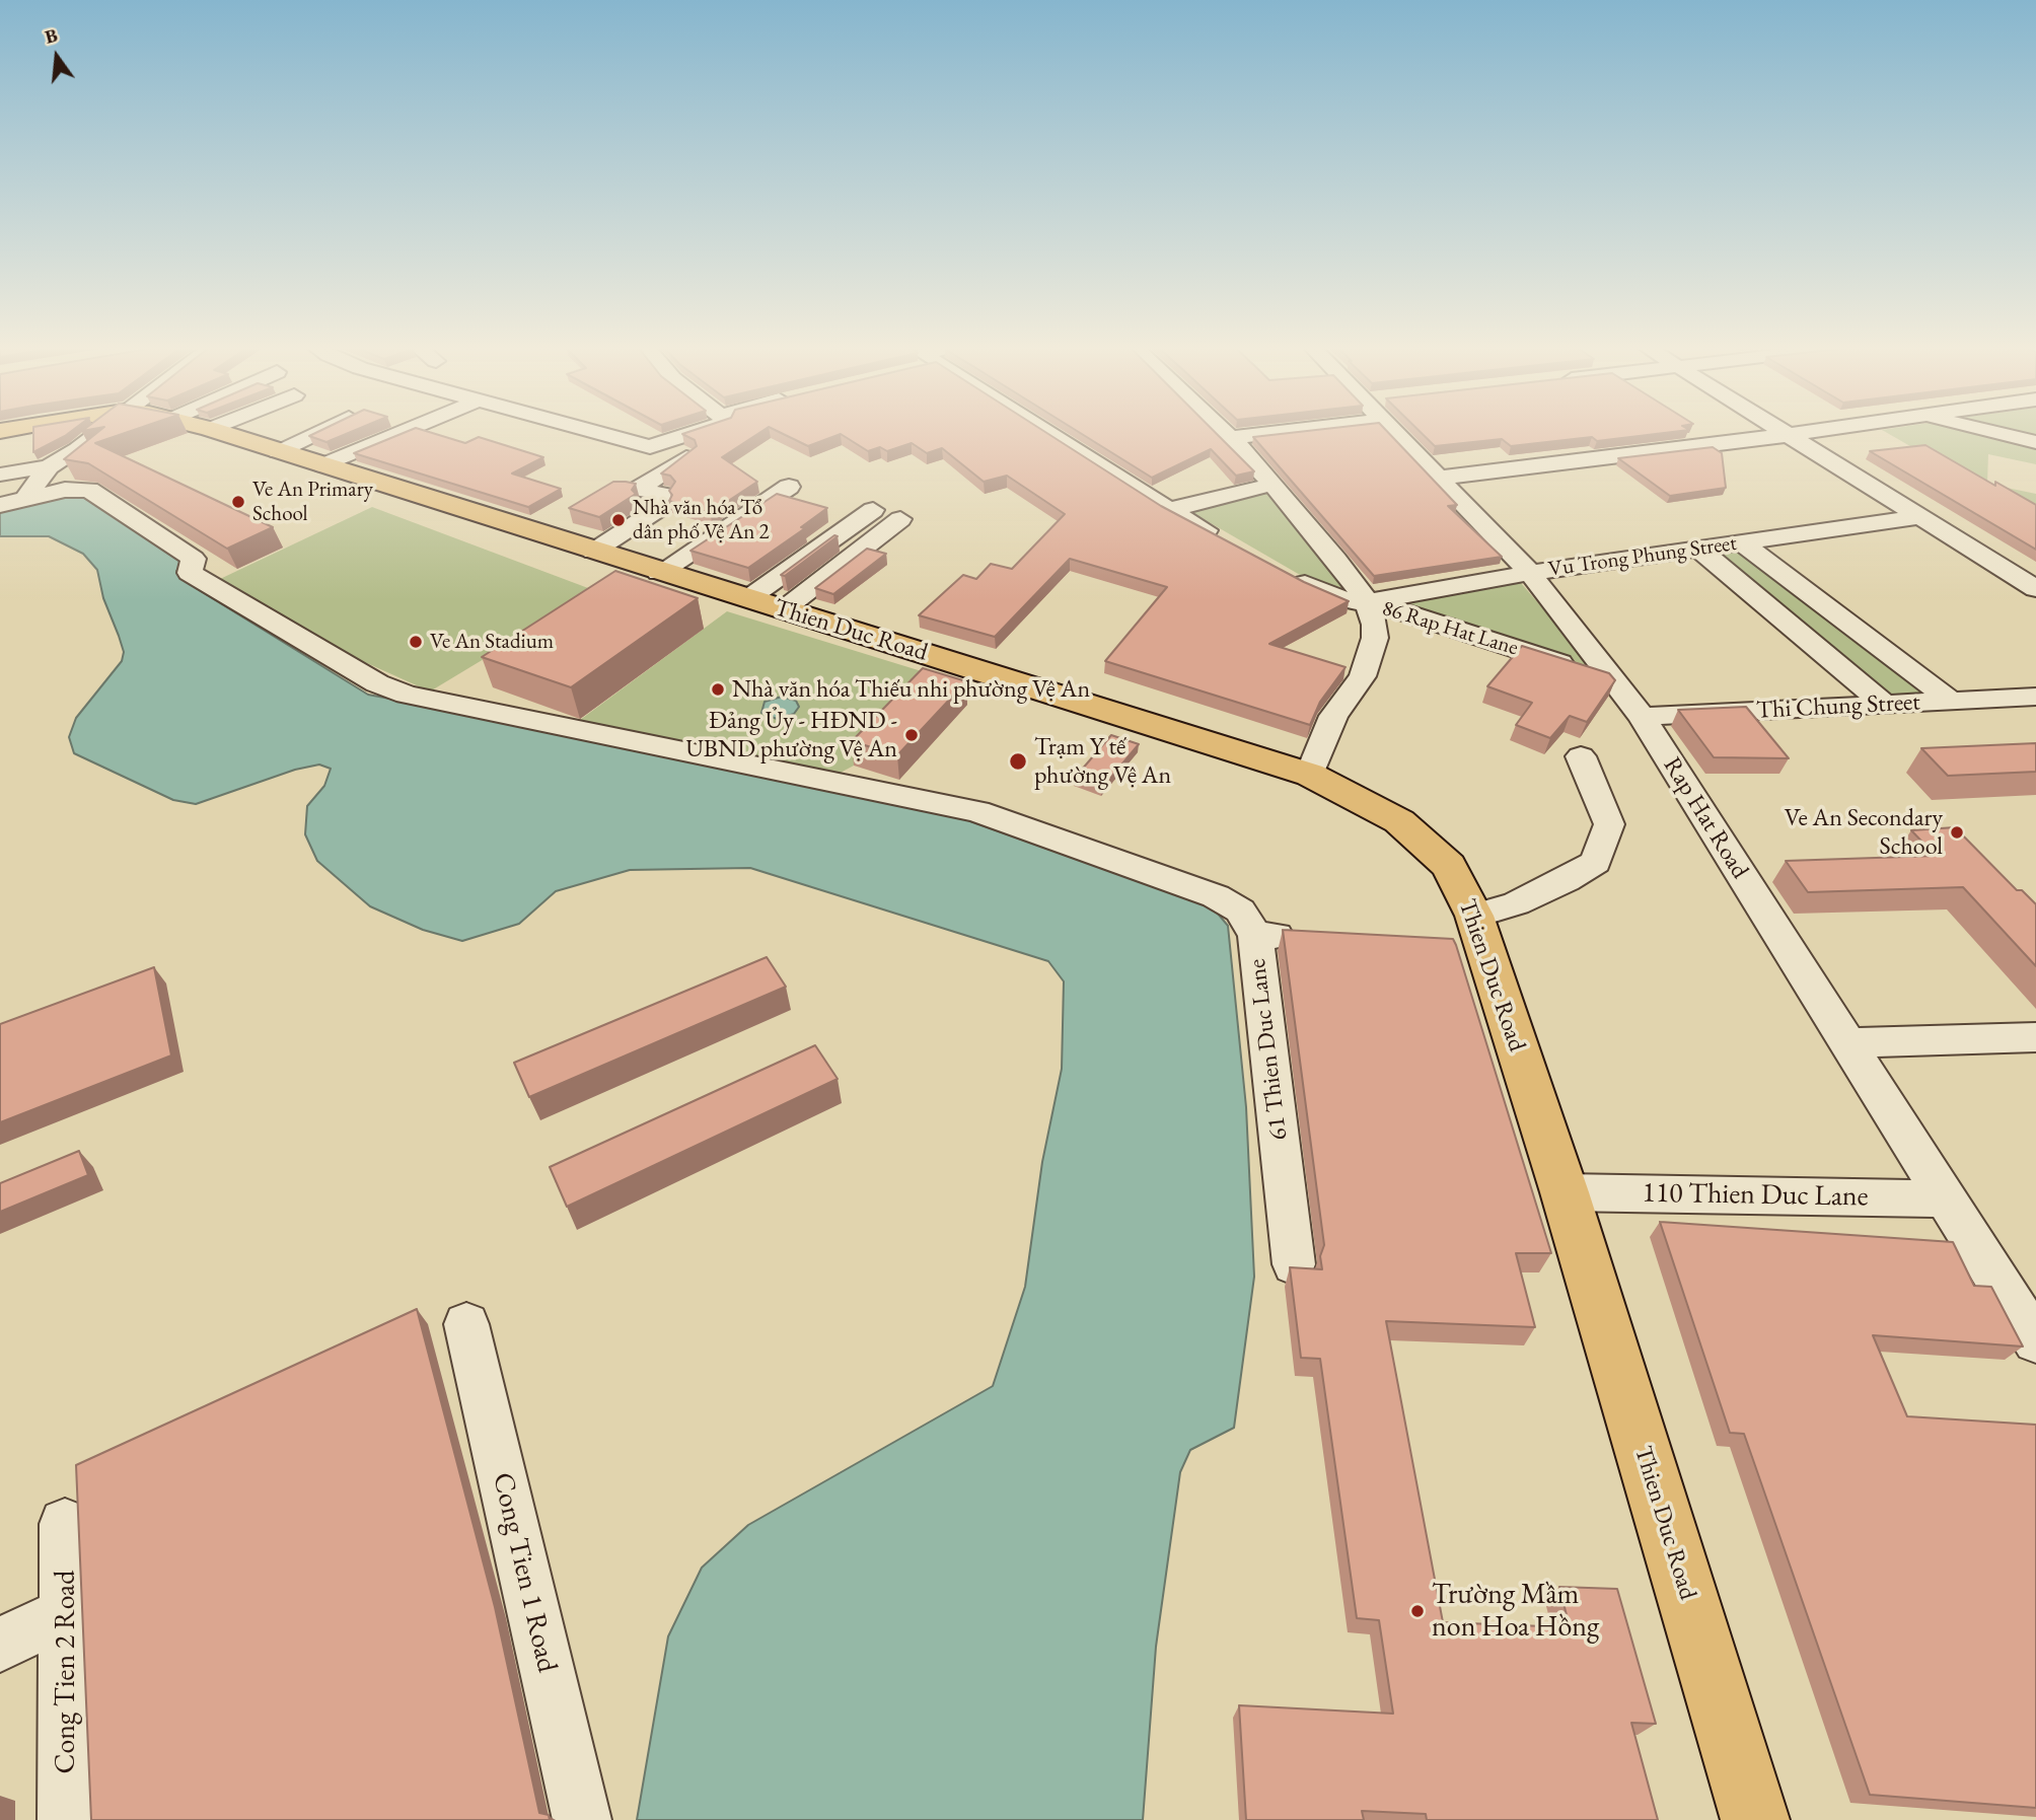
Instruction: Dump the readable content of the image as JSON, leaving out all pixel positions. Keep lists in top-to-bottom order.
{
  "streets": {
    "main road": ["Thien Duc Road"],
    "street": [
      "Vu Trong Phung Street",
      "86 Rap Hat Lane",
      "Thi Chung Street",
      "Rap Hat Road",
      "61 Thien Duc Lane",
      "110 Thien Duc Lane",
      "Cong Tien 1 Road",
      "Cong Tien 2 Road"
    ]
  },
  "crossings": [
    ["Vu Trong Phung Street", "86 Rap Hat Lane"],
    ["Vu Trong Phung Street", "Rap Hat Road"],
    ["86 Rap Hat Lane", "Rap Hat Road"],
    ["Thien Duc Road", "110 Thien Duc Lane"],
    ["Thi Chung Street", "Rap Hat Road"],
    ["Rap Hat Road", "110 Thien Duc Lane"]
  ],
  "places": [
    "Ve An Primary School",
    "Nhà văn hóa Tổ dân phố Vệ An 2",
    "Ve An Stadium",
    "Nhà văn hóa Thiếu nhi phường Vệ An",
    "Đảng Ủy - HĐND - UBND phường Vệ An",
    "Trạm Y tế phường Vệ An",
    "Ve An Secondary School",
    "Trường Mầm non Hoa Hồng"
  ],
  "north": "top"
}
